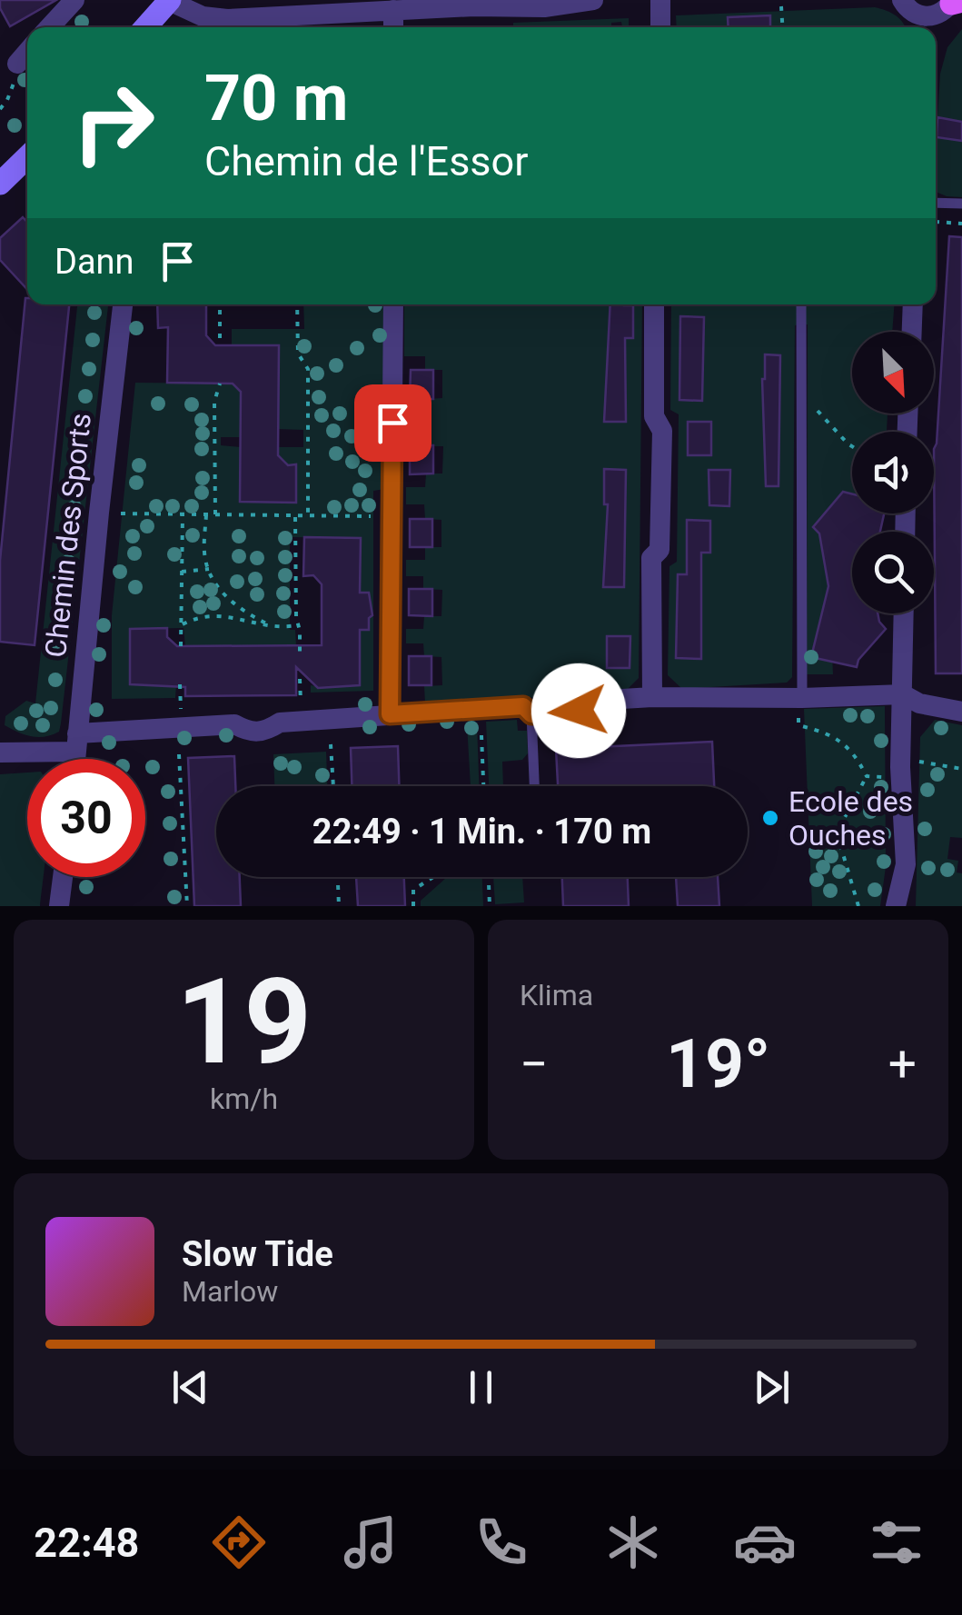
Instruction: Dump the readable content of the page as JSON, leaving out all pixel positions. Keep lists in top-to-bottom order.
{
  "streets": {
    "street": ["Chemin des Sports"]
  },
  "places": ["Ecole des Ouches"],
  "north": "bottom right",
  "page": {
    "turn": ["70 m", "Chemin de l'Essor"],
    "then": "Dann",
    "limit": "30",
    "trip": "22:49 · 1 Min. · 170 m",
    "tile": [
      ["19", "km/h"],
      "Klima"
    ],
    "heat": ["−", "19°", "+"],
    "song": ["Slow Tide", "Marlow"],
    "tabs": "22:48"
  }
}
